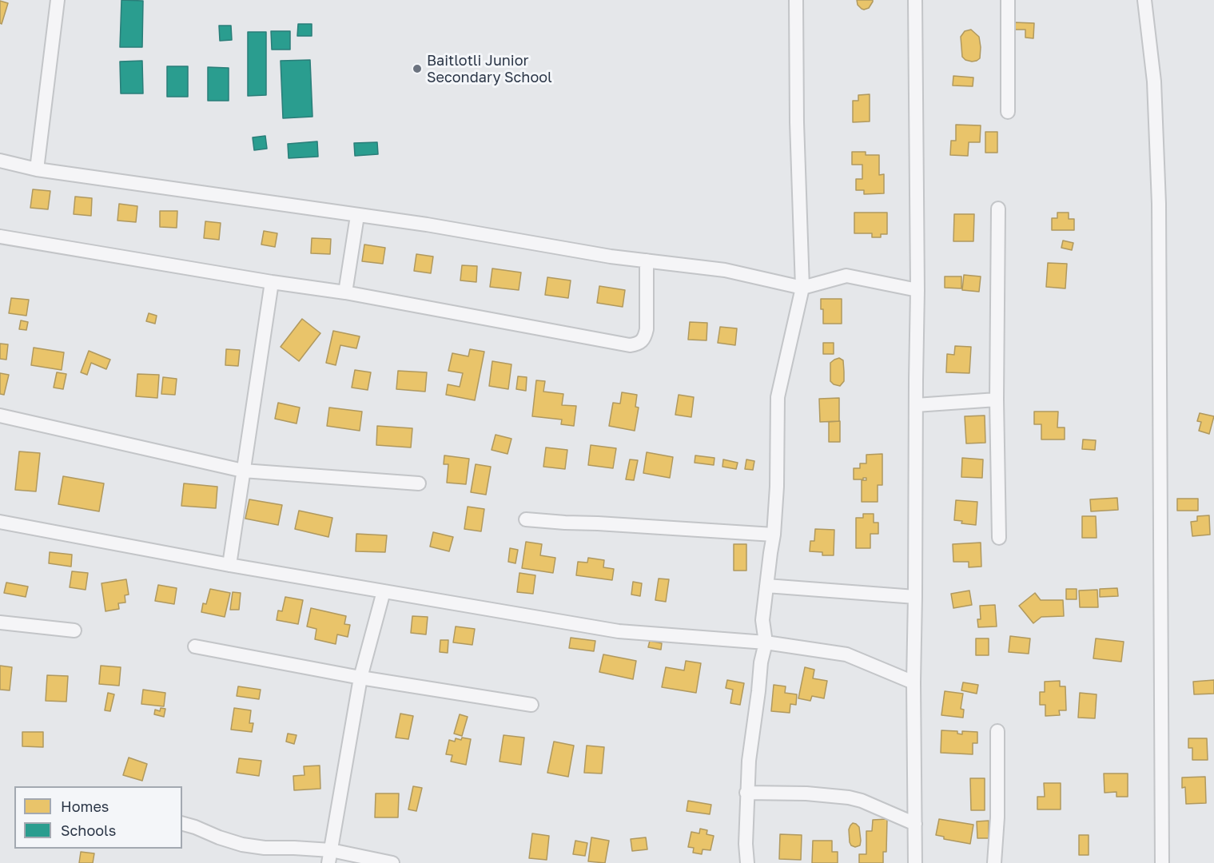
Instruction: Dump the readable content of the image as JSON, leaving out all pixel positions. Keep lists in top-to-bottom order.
{
  "places": ["Baitlotli Junior Secondary School"],
  "legend": ["Homes", "Schools"]
}
